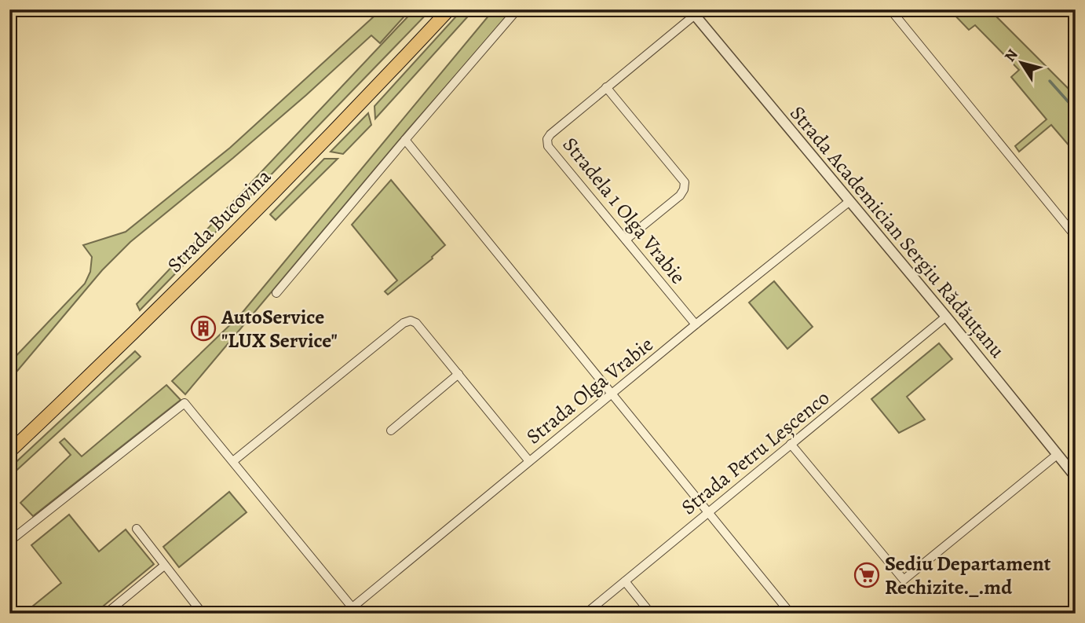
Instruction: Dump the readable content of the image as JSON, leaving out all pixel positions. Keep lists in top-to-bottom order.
{
  "streets": {
    "main road": ["Strada Bucovina"],
    "street": [
      "Stradela 1 Olga Vrabie",
      "Strada Academician Sergiu Rădăuțanu",
      "Strada Olga Vrabie",
      "Strada Petru Leșcenco"
    ]
  },
  "crossings": [
    ["Stradela 1 Olga Vrabie", "Strada Academician Sergiu Rădăuțanu"],
    ["Stradela 1 Olga Vrabie", "Strada Olga Vrabie"],
    ["Strada Academician Sergiu Rădăuțanu", "Strada Olga Vrabie"],
    ["Strada Academician Sergiu Rădăuțanu", "Strada Petru Leșcenco"]
  ],
  "places": {
    "building": ["AutoService \"LUX Service\""],
    "supermarket": ["Sediu Departament Rechizite._.md"]
  },
  "north": "top left"
}
